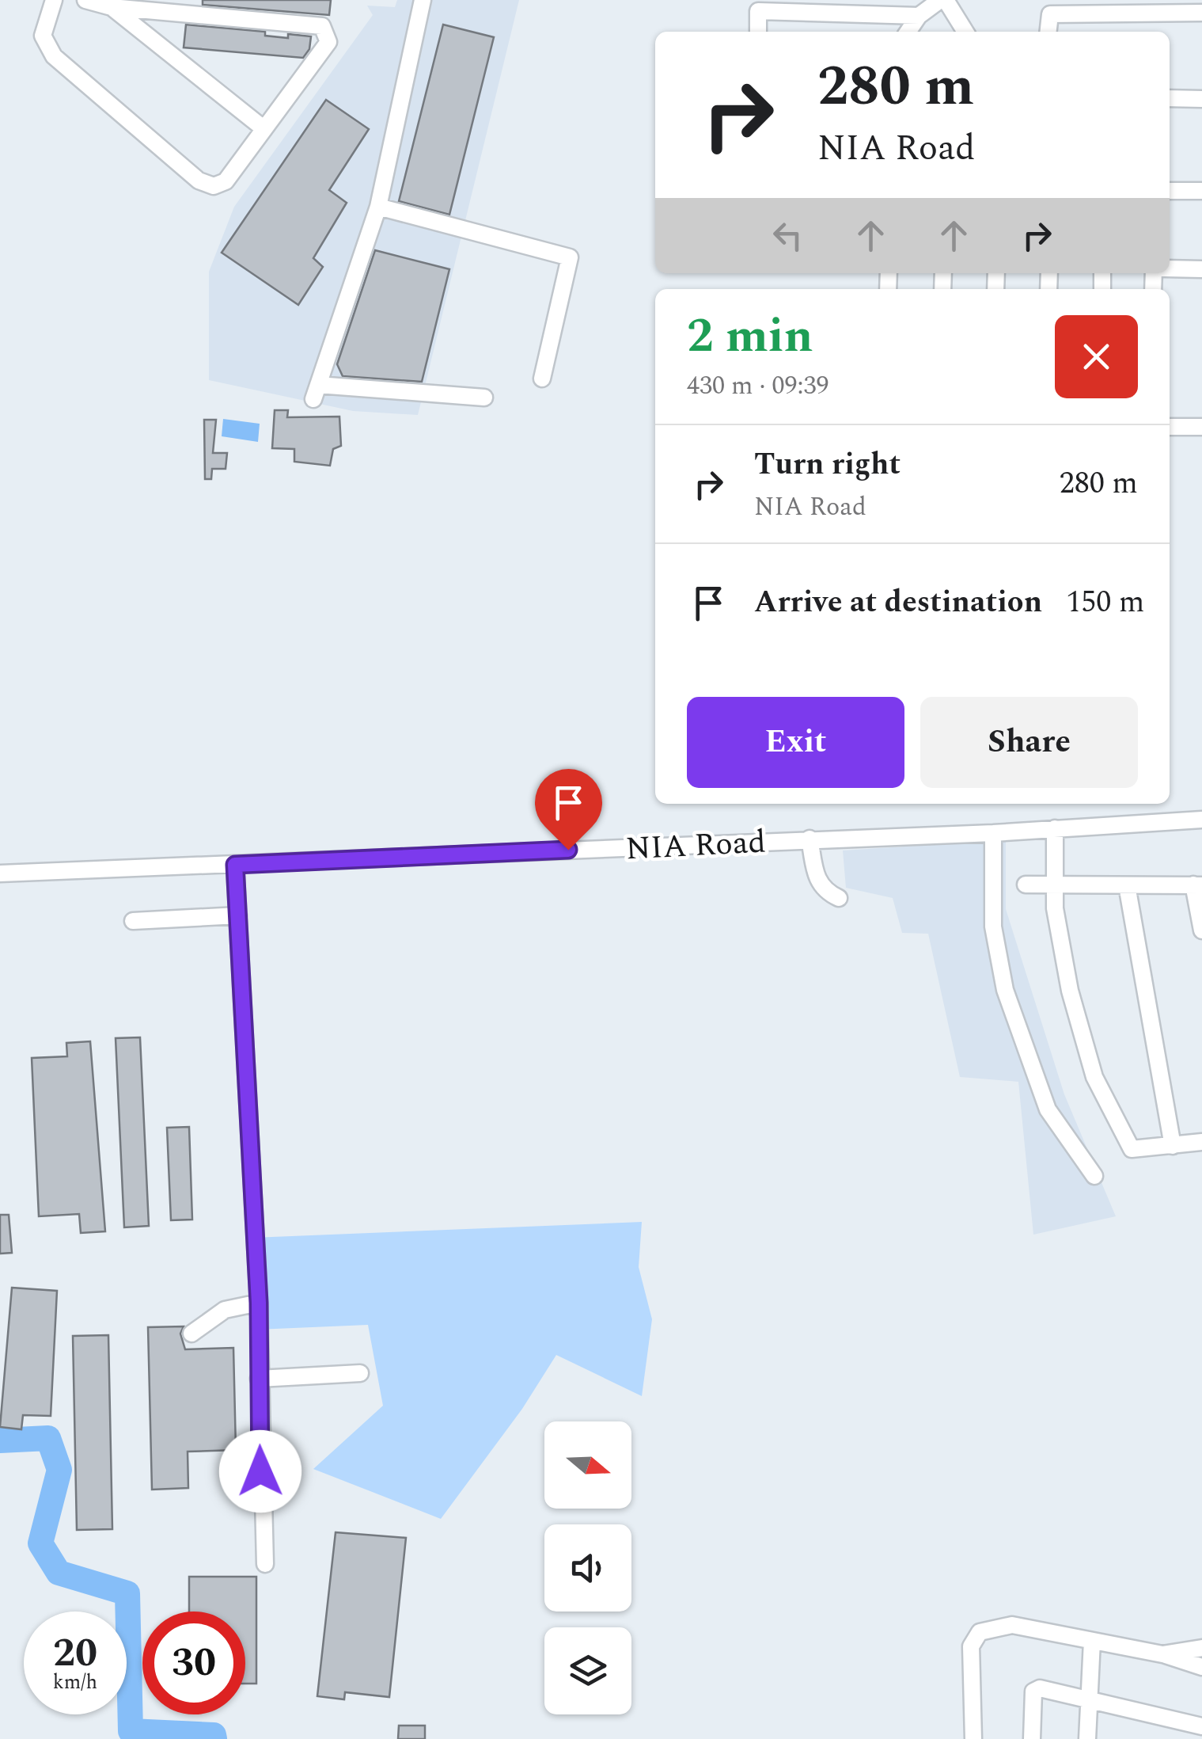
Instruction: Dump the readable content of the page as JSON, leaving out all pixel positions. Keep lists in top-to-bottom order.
{
  "streets": {
    "street": ["NIA Road"]
  },
  "north": "right",
  "page": {
    "turn": ["280 m", "NIA Road"],
    "heading": ["2 min", "430 m · 09:39"],
    "list": [
      {
        "name": "Turn right",
        "note": "NIA Road",
        "value": "280 m"
      },
      {
        "name": "Arrive at destination",
        "value": "150 m"
      }
    ],
    "buttons": ["Exit", "Share"],
    "speed": "20 km/h",
    "limit": "30"
  }
}
